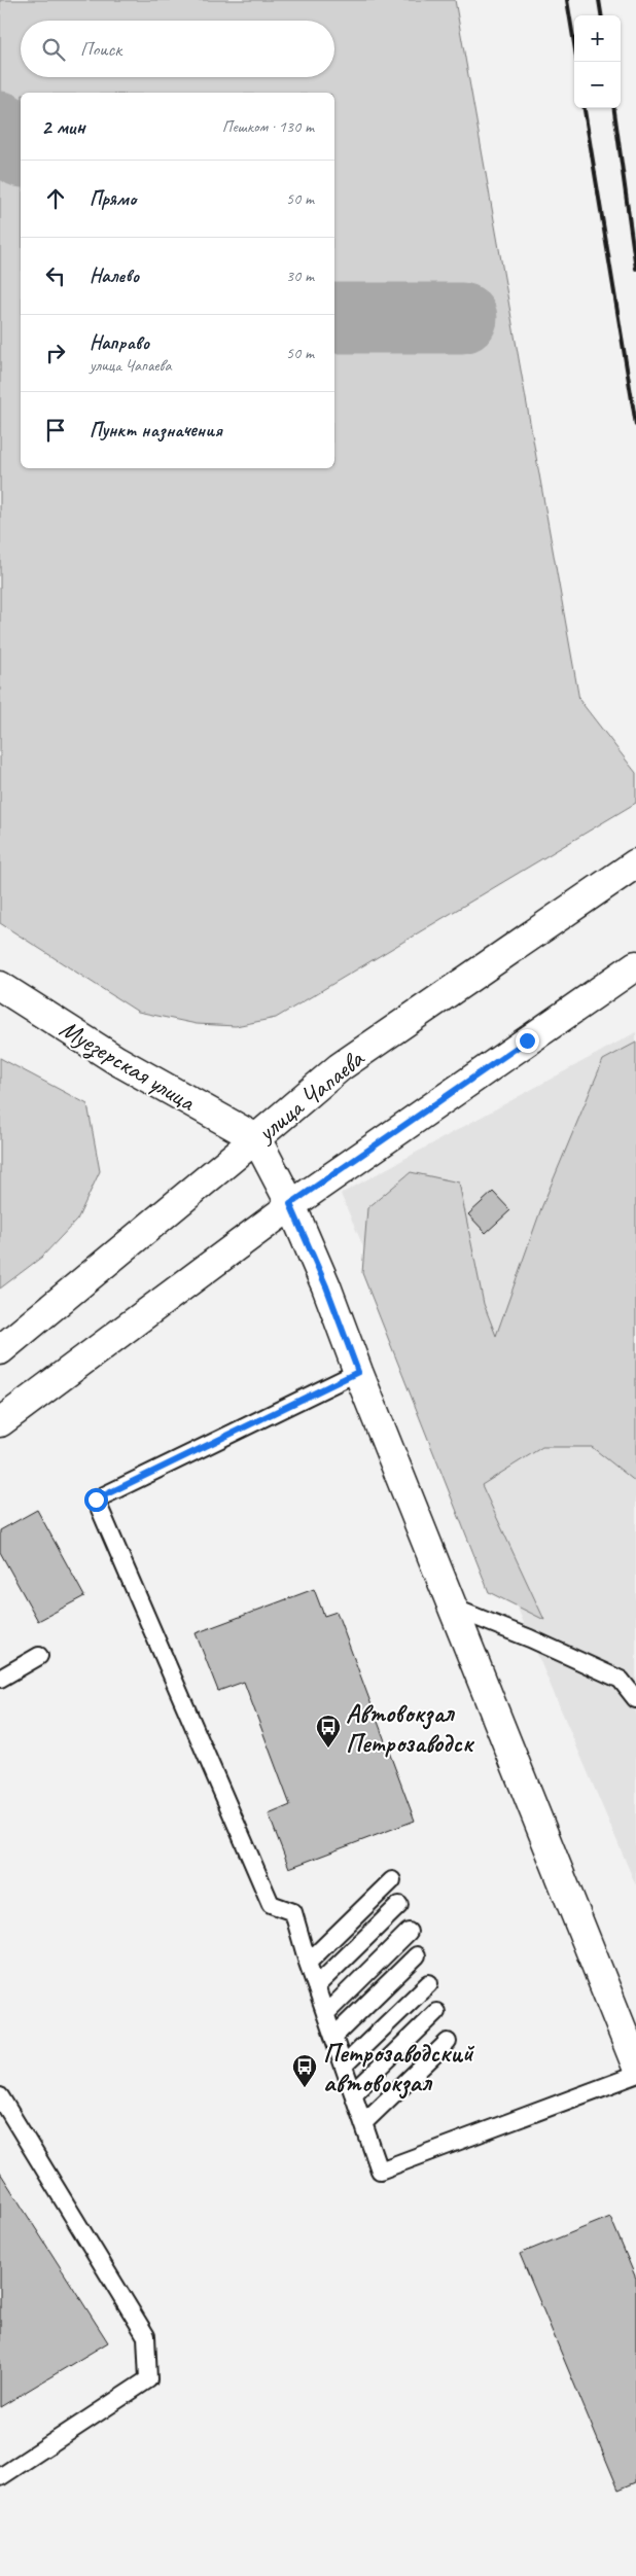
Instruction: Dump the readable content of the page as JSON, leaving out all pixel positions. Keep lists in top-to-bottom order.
{
  "streets": {
    "main road": ["Муезерская улица", "улица Чапаева"]
  },
  "crossings": [
    ["Муезерская улица", "улица Чапаева"]
  ],
  "places": {
    "bus stop": ["Автовокзал Петрозаводск", "Петрозаводский автовокзал"]
  },
  "page": {
    "map_buttons": ["+", "−"],
    "search": "Поиск",
    "heading": ["2 мин", "Пешком · 130 m"],
    "list": [
      ["Прямо", "50 m"],
      ["Налево", "30 m"],
      ["Направо", "улица Чапаева", "50 m"],
      "Пункт назначения"
    ]
  }
}
